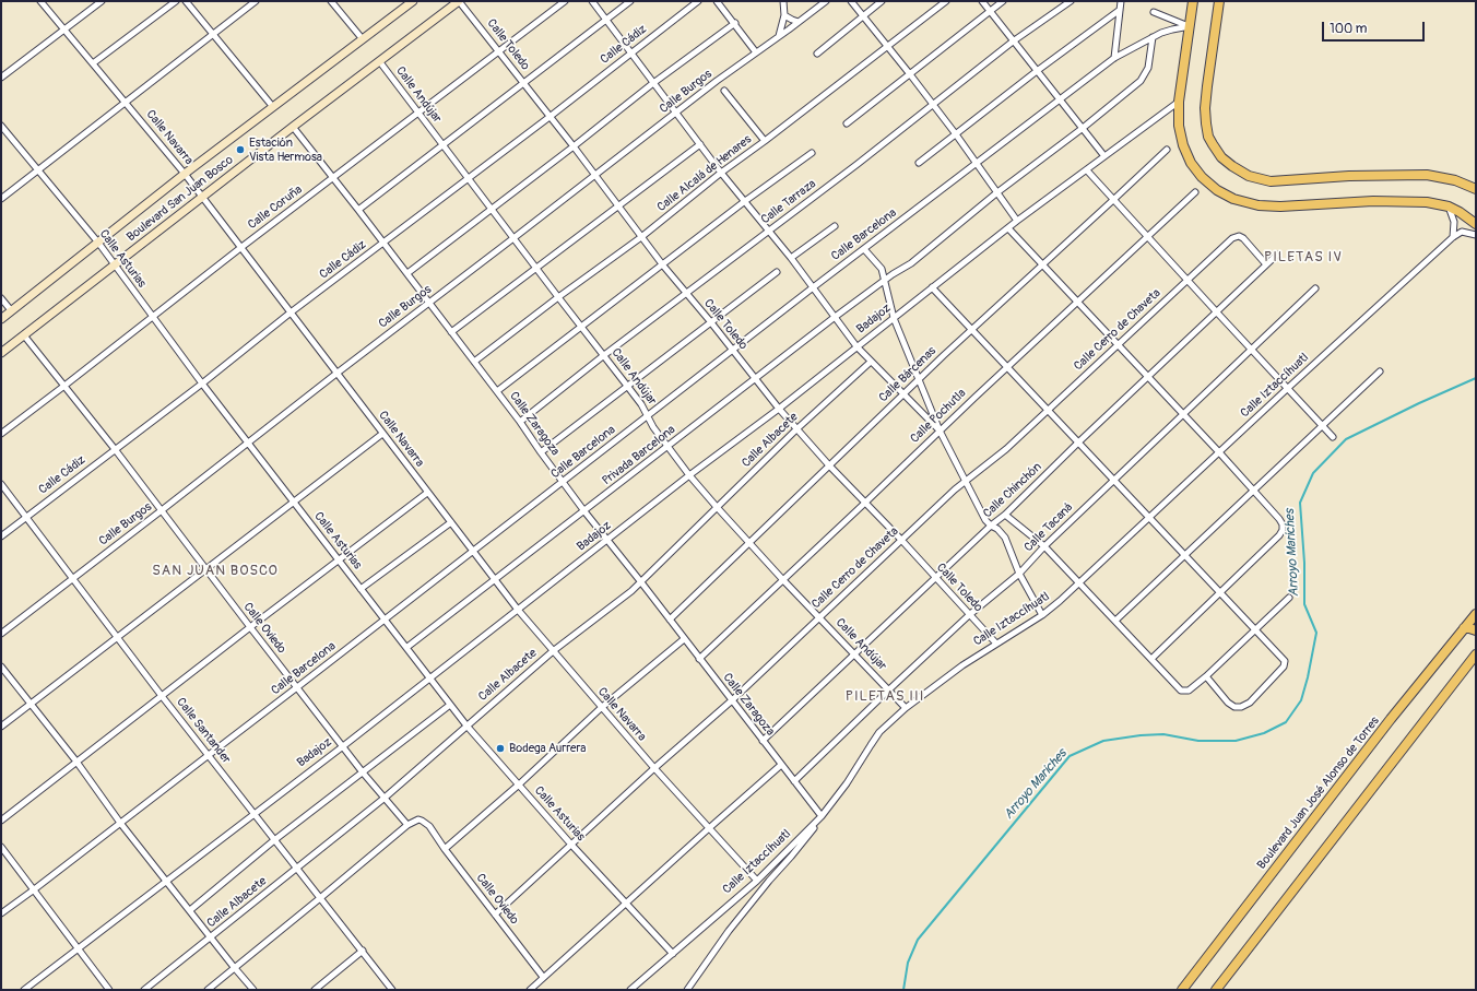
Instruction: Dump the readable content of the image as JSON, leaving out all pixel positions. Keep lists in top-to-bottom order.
{
  "streets": {
    "main road": ["Boulevard Juan José Alonso de Torres"],
    "street": [
      "Calle Toledo",
      "Calle Cádiz",
      "Calle Burgos",
      "Calle Andújar",
      "Calle Navarra",
      "Calle Alcalá de Henares",
      "Boulevard San Juan Bosco",
      "Calle Tarraza",
      "Calle Coruña",
      "Calle Barcelona",
      "Calle Asturias",
      "Badajoz",
      "Calle Cerro de Chaveta",
      "Calle Bárcenas",
      "Calle Iztaccíhuatl",
      "Calle Pochutla",
      "Calle Zaragoza",
      "Calle Albacete",
      "Privada Barcelona",
      "Calle Chinchón",
      "Calle Tacaná",
      "Calle Oviedo",
      "Calle Santander"
    ]
  },
  "crossings": [
    ["Calle Toledo", "Calle Cádiz"],
    ["Calle Toledo", "Calle Burgos"],
    ["Calle Toledo", "Calle Alcalá de Henares"],
    ["Calle Toledo", "Boulevard San Juan Bosco"],
    ["Calle Toledo", "Calle Tarraza"],
    ["Calle Toledo", "Calle Coruña"],
    ["Calle Toledo", "Calle Barcelona"],
    ["Calle Toledo", "Badajoz"],
    ["Calle Toledo", "Calle Cerro de Chaveta"],
    ["Calle Toledo", "Calle Bárcenas"],
    ["Calle Toledo", "Calle Iztaccíhuatl"],
    ["Calle Toledo", "Calle Pochutla"],
    ["Calle Toledo", "Calle Albacete"],
    ["Calle Toledo", "Privada Barcelona"],
    ["Calle Toledo", "Calle Chinchón"],
    ["Calle Toledo", "Calle Tacaná"],
    ["Calle Cádiz", "Calle Andújar"],
    ["Calle Cádiz", "Calle Navarra"],
    ["Calle Cádiz", "Calle Asturias"],
    ["Calle Cádiz", "Calle Zaragoza"],
    ["Calle Cádiz", "Calle Oviedo"],
    ["Calle Cádiz", "Calle Santander"],
    ["Calle Burgos", "Calle Andújar"],
    ["Calle Burgos", "Calle Navarra"],
    ["Calle Burgos", "Calle Asturias"],
    ["Calle Burgos", "Calle Zaragoza"],
    ["Calle Burgos", "Calle Oviedo"],
    ["Calle Burgos", "Calle Santander"],
    ["Calle Andújar", "Calle Alcalá de Henares"],
    ["Calle Andújar", "Boulevard San Juan Bosco"],
    ["Calle Andújar", "Calle Tarraza"],
    ["Calle Andújar", "Calle Coruña"],
    ["Calle Andújar", "Calle Barcelona"],
    ["Calle Andújar", "Badajoz"],
    ["Calle Andújar", "Calle Cerro de Chaveta"],
    ["Calle Andújar", "Calle Bárcenas"],
    ["Calle Andújar", "Calle Iztaccíhuatl"],
    ["Calle Andújar", "Calle Pochutla"],
    ["Calle Andújar", "Calle Albacete"],
    ["Calle Andújar", "Privada Barcelona"],
    ["Calle Andújar", "Calle Chinchón"],
    ["Calle Andújar", "Calle Tacaná"],
    ["Calle Navarra", "Boulevard San Juan Bosco"],
    ["Calle Navarra", "Calle Coruña"],
    ["Calle Navarra", "Calle Barcelona"],
    ["Calle Navarra", "Badajoz"],
    ["Calle Navarra", "Calle Cerro de Chaveta"],
    ["Calle Navarra", "Calle Iztaccíhuatl"],
    ["Calle Navarra", "Calle Albacete"],
    ["Calle Navarra", "Privada Barcelona"],
    ["Calle Alcalá de Henares", "Calle Zaragoza"],
    ["Boulevard San Juan Bosco", "Calle Asturias"],
    ["Boulevard San Juan Bosco", "Calle Zaragoza"],
    ["Boulevard San Juan Bosco", "Calle Oviedo"],
    ["Calle Tarraza", "Calle Zaragoza"],
    ["Calle Coruña", "Calle Asturias"],
    ["Calle Coruña", "Calle Zaragoza"],
    ["Calle Coruña", "Calle Oviedo"],
    ["Calle Barcelona", "Calle Asturias"],
    ["Calle Barcelona", "Calle Zaragoza"],
    ["Calle Barcelona", "Calle Oviedo"],
    ["Calle Barcelona", "Calle Santander"],
    ["Calle Asturias", "Badajoz"],
    ["Calle Asturias", "Calle Cerro de Chaveta"],
    ["Calle Asturias", "Calle Iztaccíhuatl"],
    ["Calle Asturias", "Calle Albacete"],
    ["Calle Asturias", "Privada Barcelona"],
    ["Badajoz", "Calle Zaragoza"],
    ["Badajoz", "Calle Oviedo"],
    ["Badajoz", "Calle Santander"],
    ["Calle Cerro de Chaveta", "Calle Zaragoza"],
    ["Calle Cerro de Chaveta", "Calle Chinchón"],
    ["Calle Cerro de Chaveta", "Calle Oviedo"],
    ["Calle Bárcenas", "Calle Zaragoza"],
    ["Calle Iztaccíhuatl", "Calle Zaragoza"],
    ["Calle Pochutla", "Calle Zaragoza"],
    ["Calle Zaragoza", "Calle Albacete"],
    ["Calle Zaragoza", "Privada Barcelona"],
    ["Calle Zaragoza", "Calle Chinchón"],
    ["Calle Zaragoza", "Calle Tacaná"],
    ["Calle Albacete", "Calle Oviedo"],
    ["Calle Albacete", "Calle Santander"]
  ],
  "districts": ["PILETAS IV", "SAN JUAN BOSCO", "PILETAS III"],
  "water": ["Arroyo Mariches"],
  "places": ["Estación Vista Hermosa", "Bodega Aurrera"],
  "scale_bar": "100 m"
}
